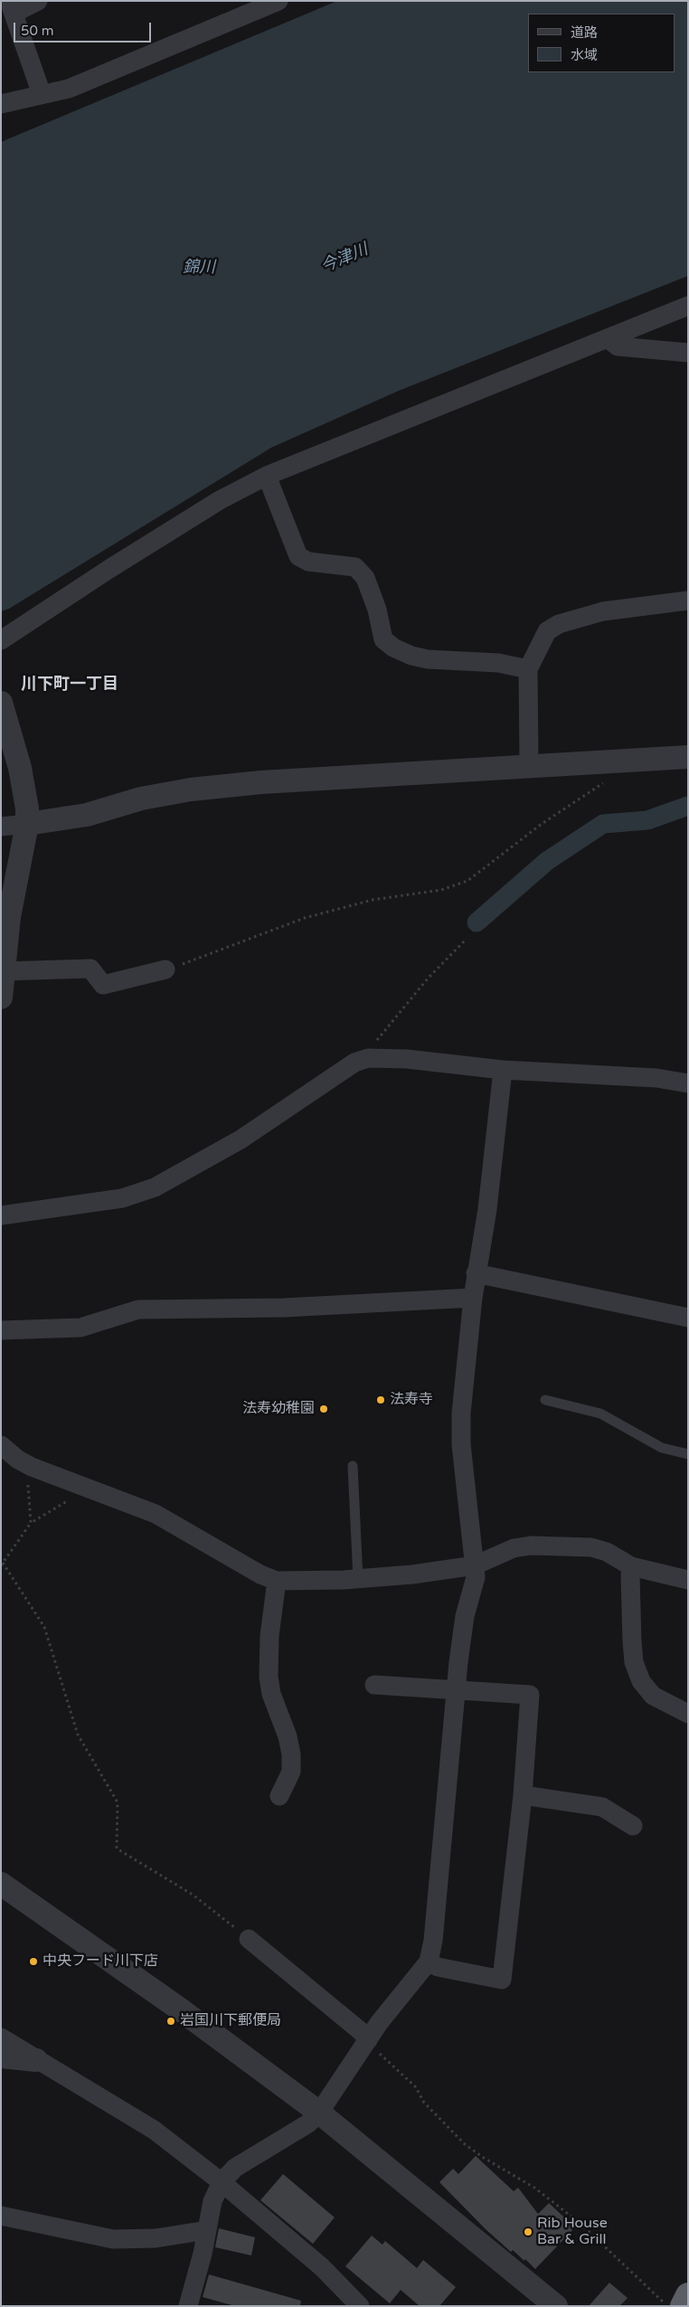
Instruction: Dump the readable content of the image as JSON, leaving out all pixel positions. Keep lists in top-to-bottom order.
{
  "districts": ["川下町一丁目"],
  "water": ["今津川", "錦川"],
  "places": [
    "法寿寺",
    "法寿幼稚園",
    "中央フード川下店",
    "岩国川下郵便局",
    "Rib House Bar & Grill"
  ],
  "legend": ["道路", "水域"],
  "scale_bar": "50 m"
}
